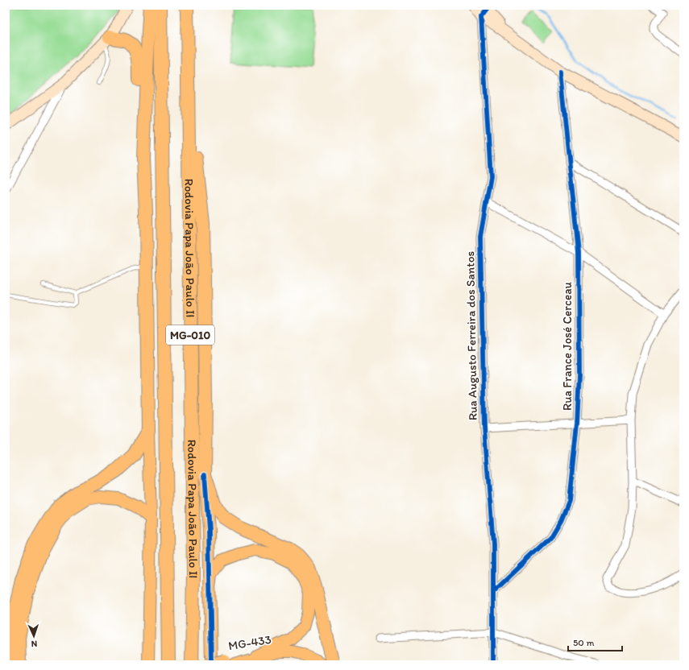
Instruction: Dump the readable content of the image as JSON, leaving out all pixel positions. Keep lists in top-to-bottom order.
{
  "streets": {
    "highway": ["Rodovia Papa João Paulo II", "MG-010"],
    "main road": ["MG-433"],
    "street": ["Rua Augusto Ferreira dos Santos", "Rua France José Cerceau"]
  },
  "crossings": [
    ["Rua Augusto Ferreira dos Santos", "Rua France José Cerceau"]
  ],
  "scale_bar": "50 m",
  "north": "bottom"
}
